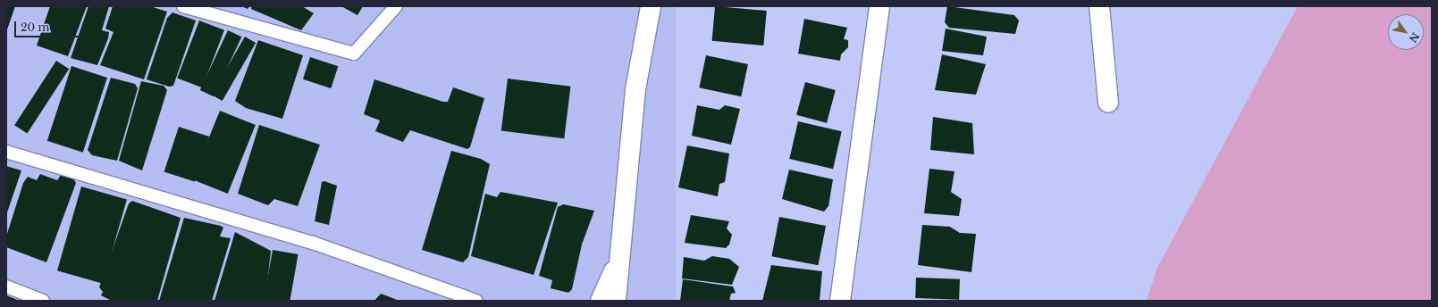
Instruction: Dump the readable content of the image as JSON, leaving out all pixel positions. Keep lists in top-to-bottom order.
{
  "scale_bar": "20 m",
  "north": "bottom right"
}
